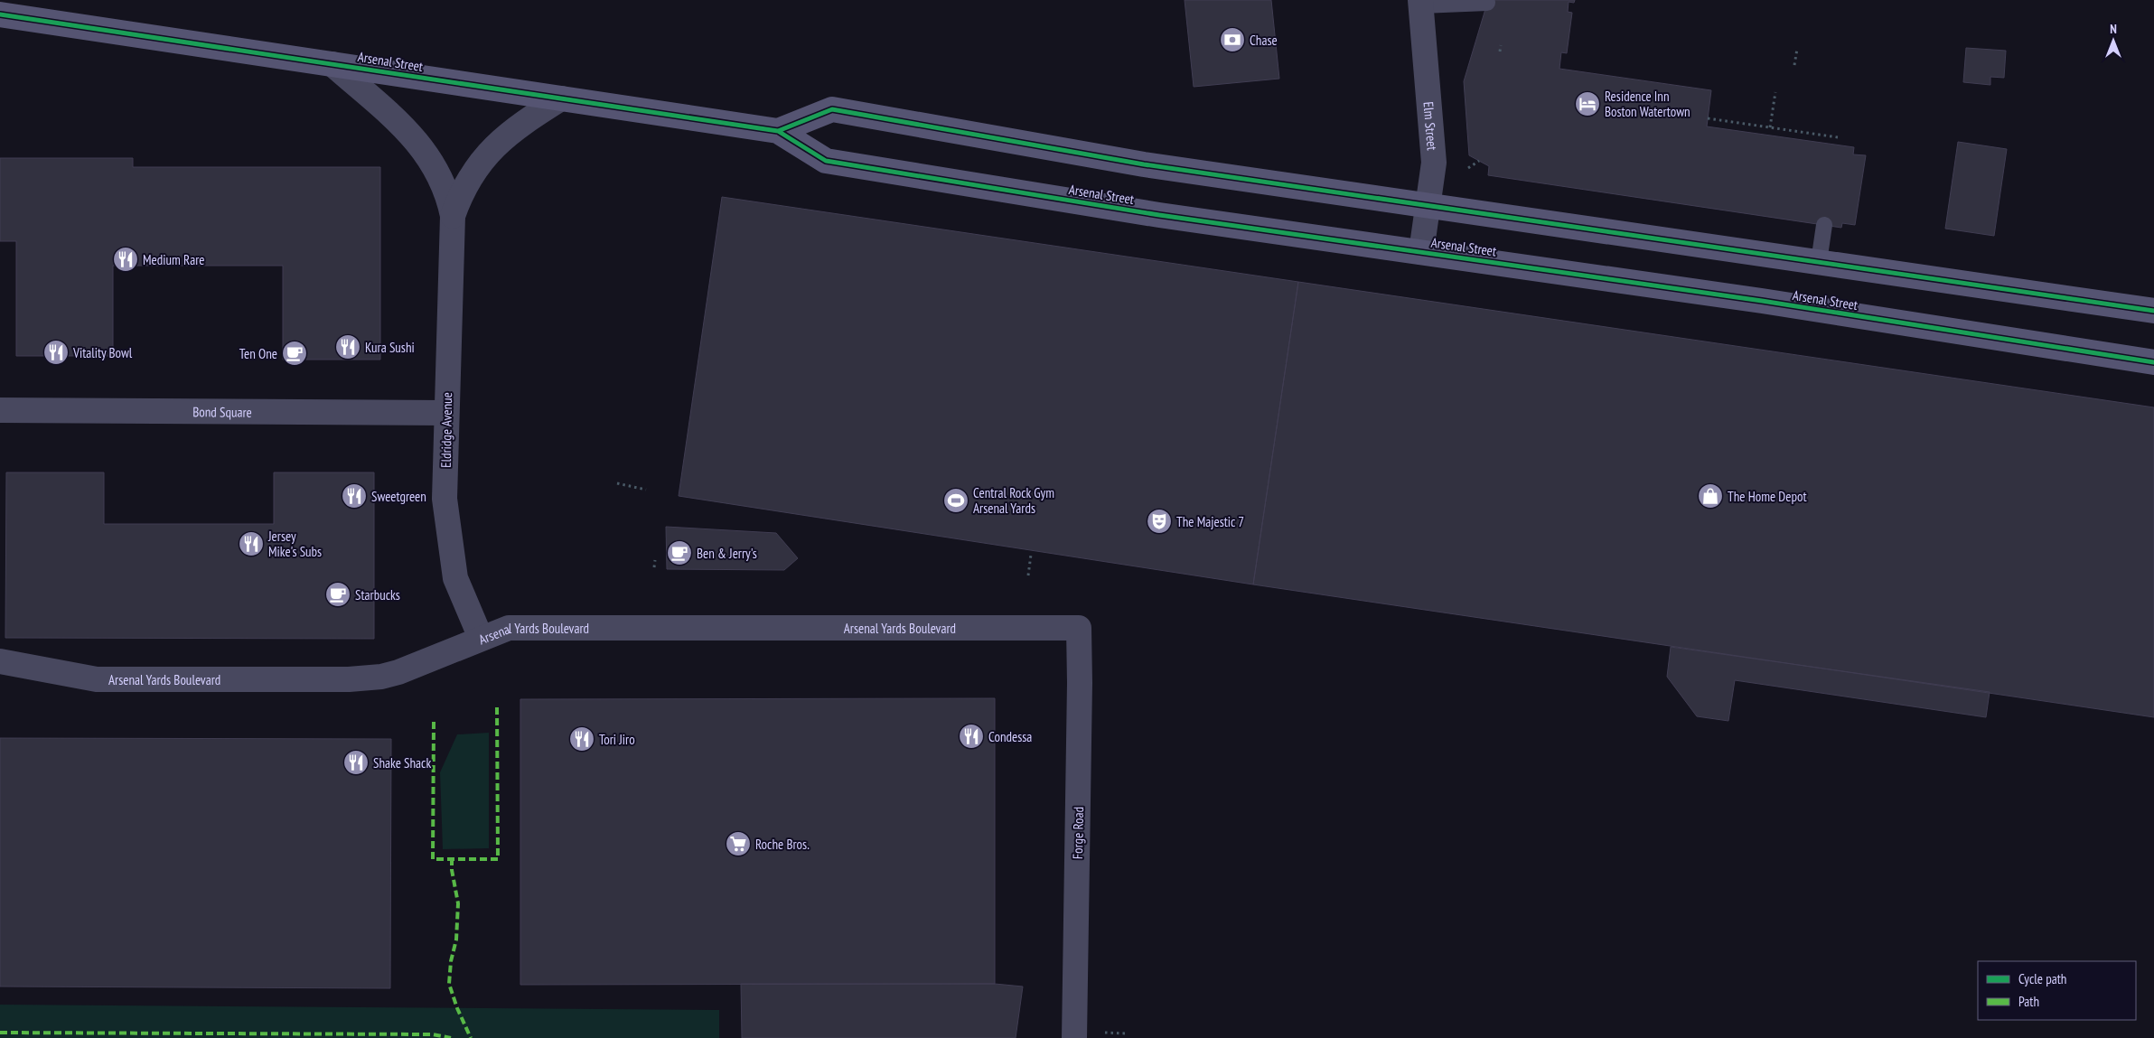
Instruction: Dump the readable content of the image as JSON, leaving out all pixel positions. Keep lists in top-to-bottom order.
{
  "streets": {
    "main road": ["Arsenal Street"],
    "street": [
      "Elm Street",
      "Bond Square",
      "Eldridge Avenue",
      "Arsenal Yards Boulevard",
      "Forge Road"
    ]
  },
  "crossings": [
    ["Arsenal Street", "Elm Street"],
    ["Arsenal Street", "Eldridge Avenue"],
    ["Bond Square", "Eldridge Avenue"],
    ["Eldridge Avenue", "Arsenal Yards Boulevard"],
    ["Arsenal Yards Boulevard", "Forge Road"]
  ],
  "places": {
    "bank": ["Chase"],
    "hotel": ["Residence Inn Boston Watertown"],
    "restaurant": [
      "Medium Rare",
      "Kura Sushi",
      "Vitality Bowl",
      "Sweetgreen",
      "Jersey Mike's Subs",
      "Condessa",
      "Tori Jiro",
      "Shake Shack"
    ],
    "cafe": ["Ten One", "Ben & Jerry's", "Starbucks"],
    "shop": ["The Home Depot"],
    "sports": ["Central Rock Gym Arsenal Yards"],
    "theatre": ["The Majestic 7"],
    "supermarket": ["Roche Bros."]
  },
  "legend": ["Cycle path", "Path"],
  "north": "top"
}
